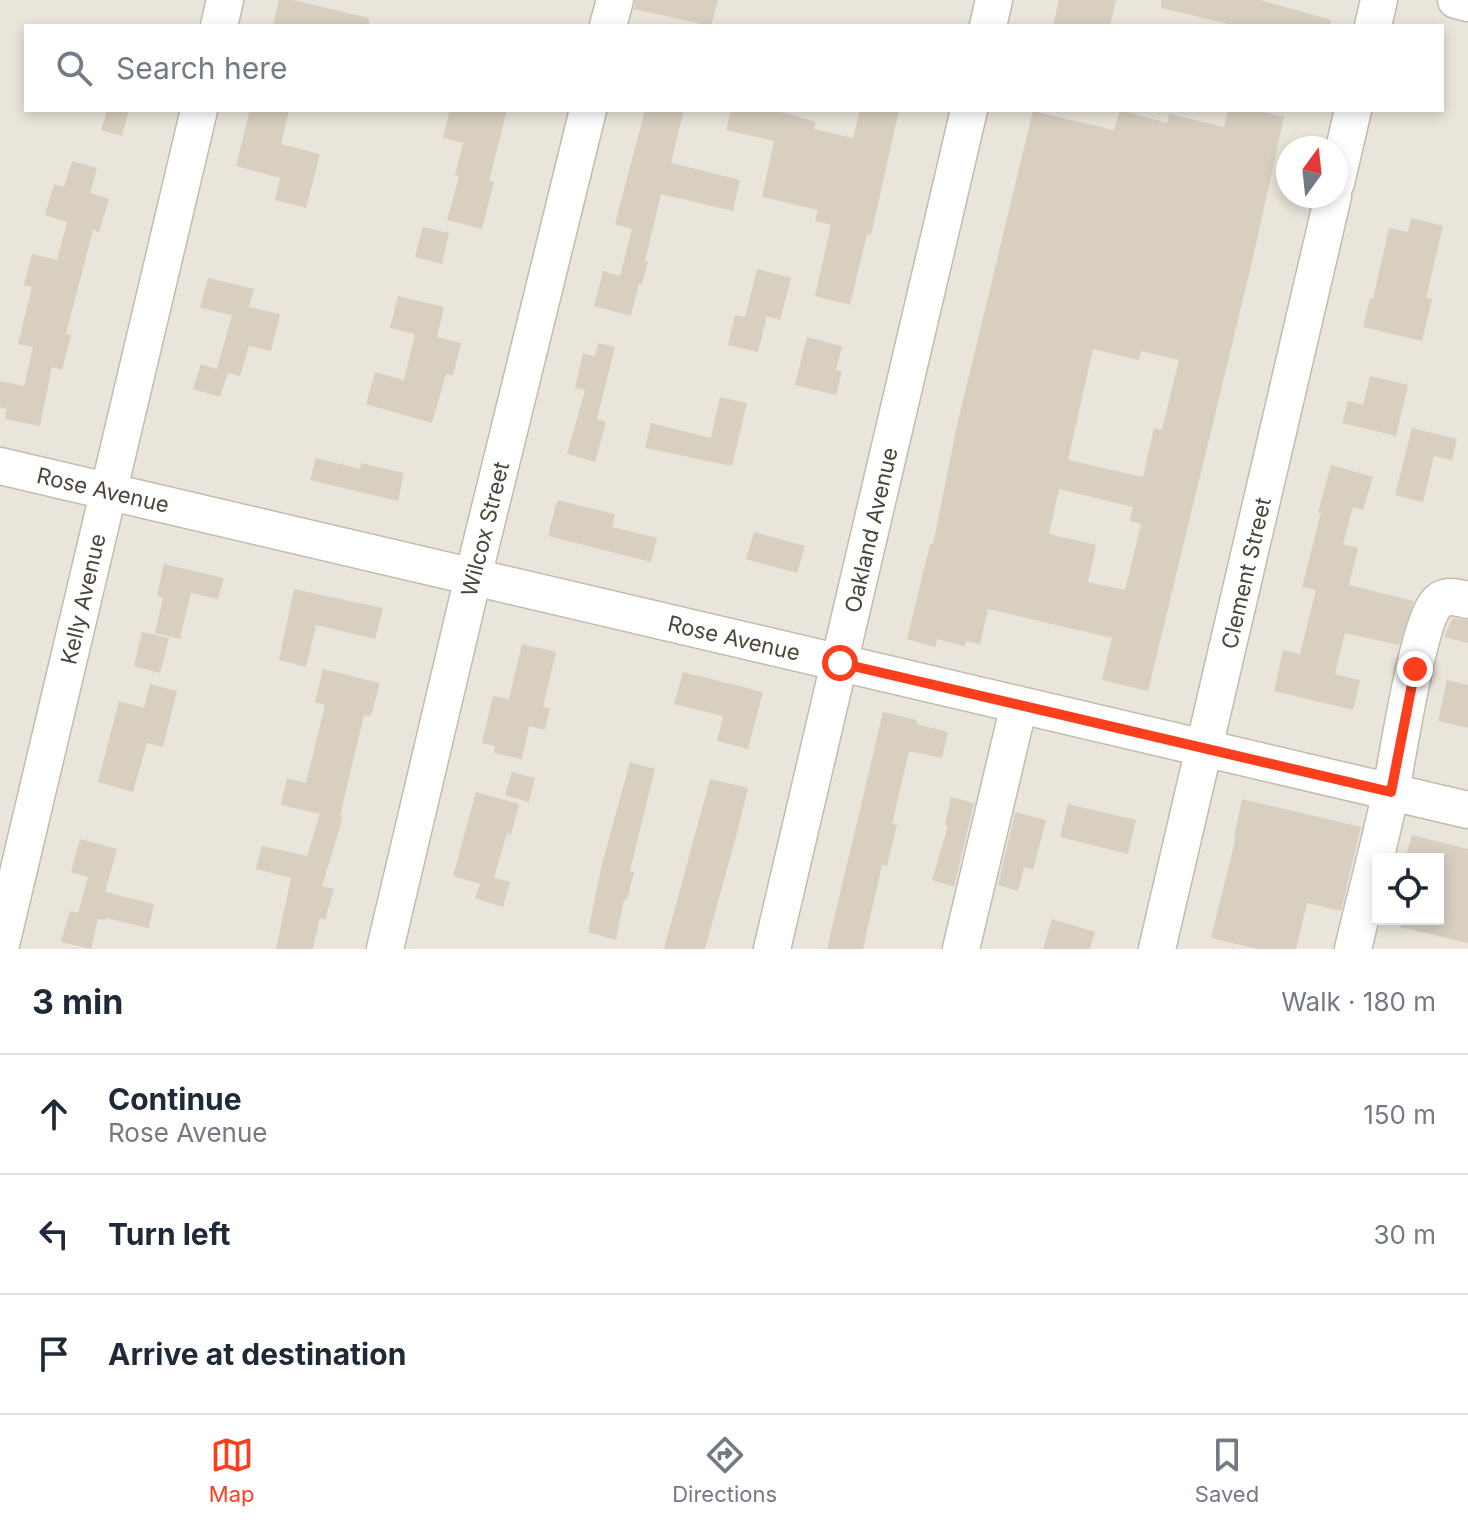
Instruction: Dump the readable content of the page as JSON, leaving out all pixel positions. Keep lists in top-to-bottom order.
{
  "streets": {
    "street": [
      "Rose Avenue",
      "Wilcox Street",
      "Oakland Avenue",
      "Clement Street",
      "Kelly Avenue"
    ]
  },
  "crossings": [
    ["Rose Avenue", "Wilcox Street"],
    ["Rose Avenue", "Oakland Avenue"],
    ["Rose Avenue", "Clement Street"],
    ["Rose Avenue", "Kelly Avenue"]
  ],
  "north": "top",
  "page": {
    "search": "Search here",
    "heading": ["3 min", "Walk · 180 m"],
    "list": [
      ["Continue", "Rose Avenue", "150 m"],
      ["Turn left", "30 m"],
      "Arrive at destination"
    ],
    "nav": ["Map", "Directions", "Saved"]
  }
}
